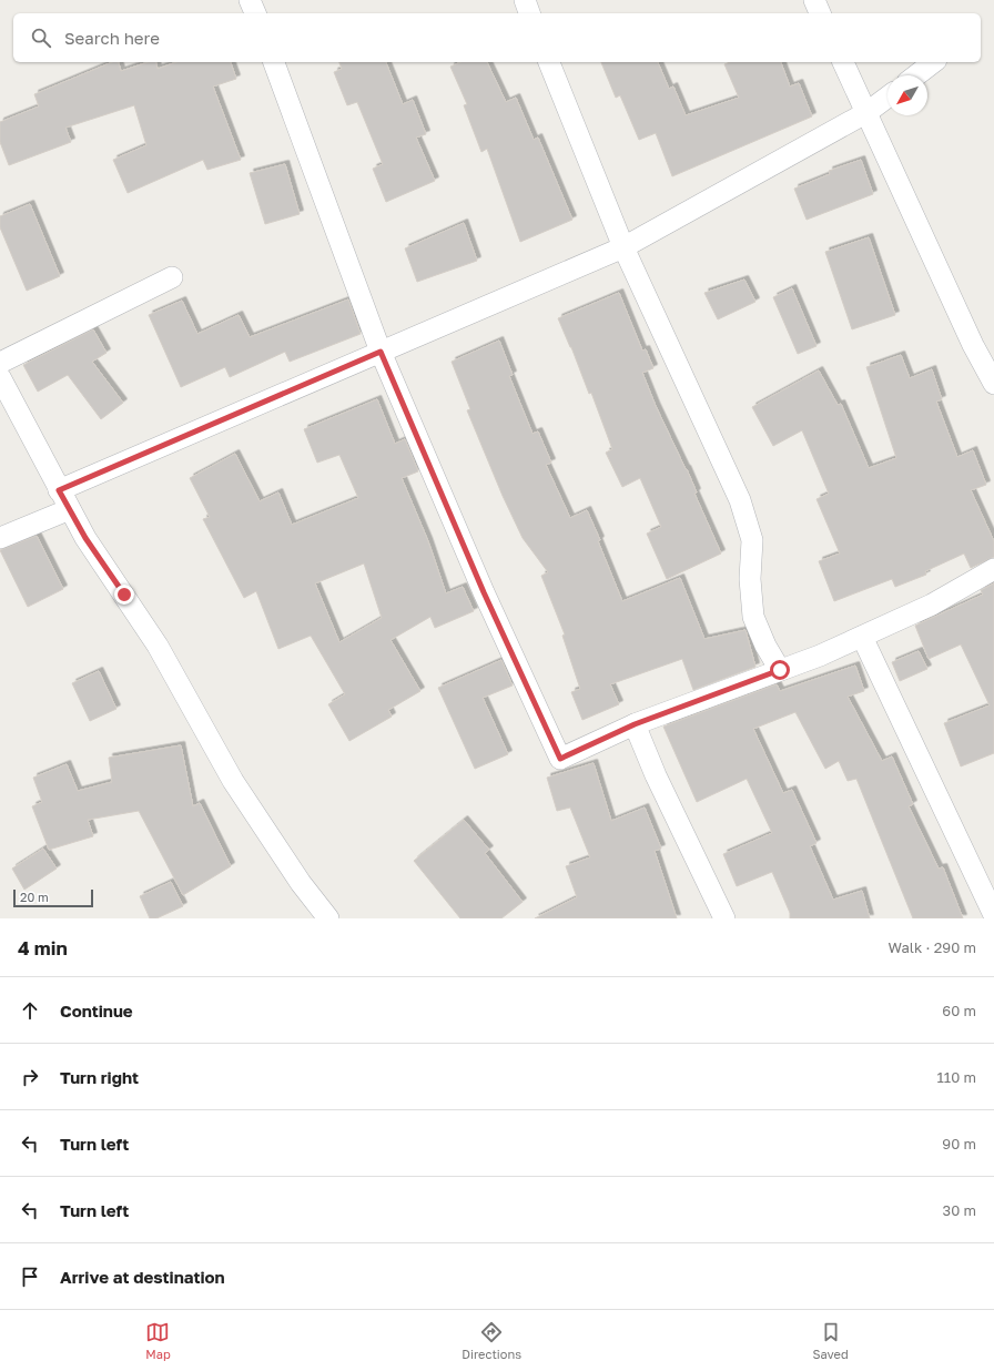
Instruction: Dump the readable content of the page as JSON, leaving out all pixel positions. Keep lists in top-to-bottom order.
{
  "scale_bar": "20 m",
  "north": "bottom left",
  "page": {
    "search": "Search here",
    "scale": "20 m",
    "heading": ["4 min", "Walk · 290 m"],
    "list": [
      ["Continue", "60 m"],
      ["Turn right", "110 m"],
      ["Turn left", "90 m"],
      ["Turn left", "30 m"],
      "Arrive at destination"
    ],
    "nav": ["Map", "Directions", "Saved"]
  }
}
